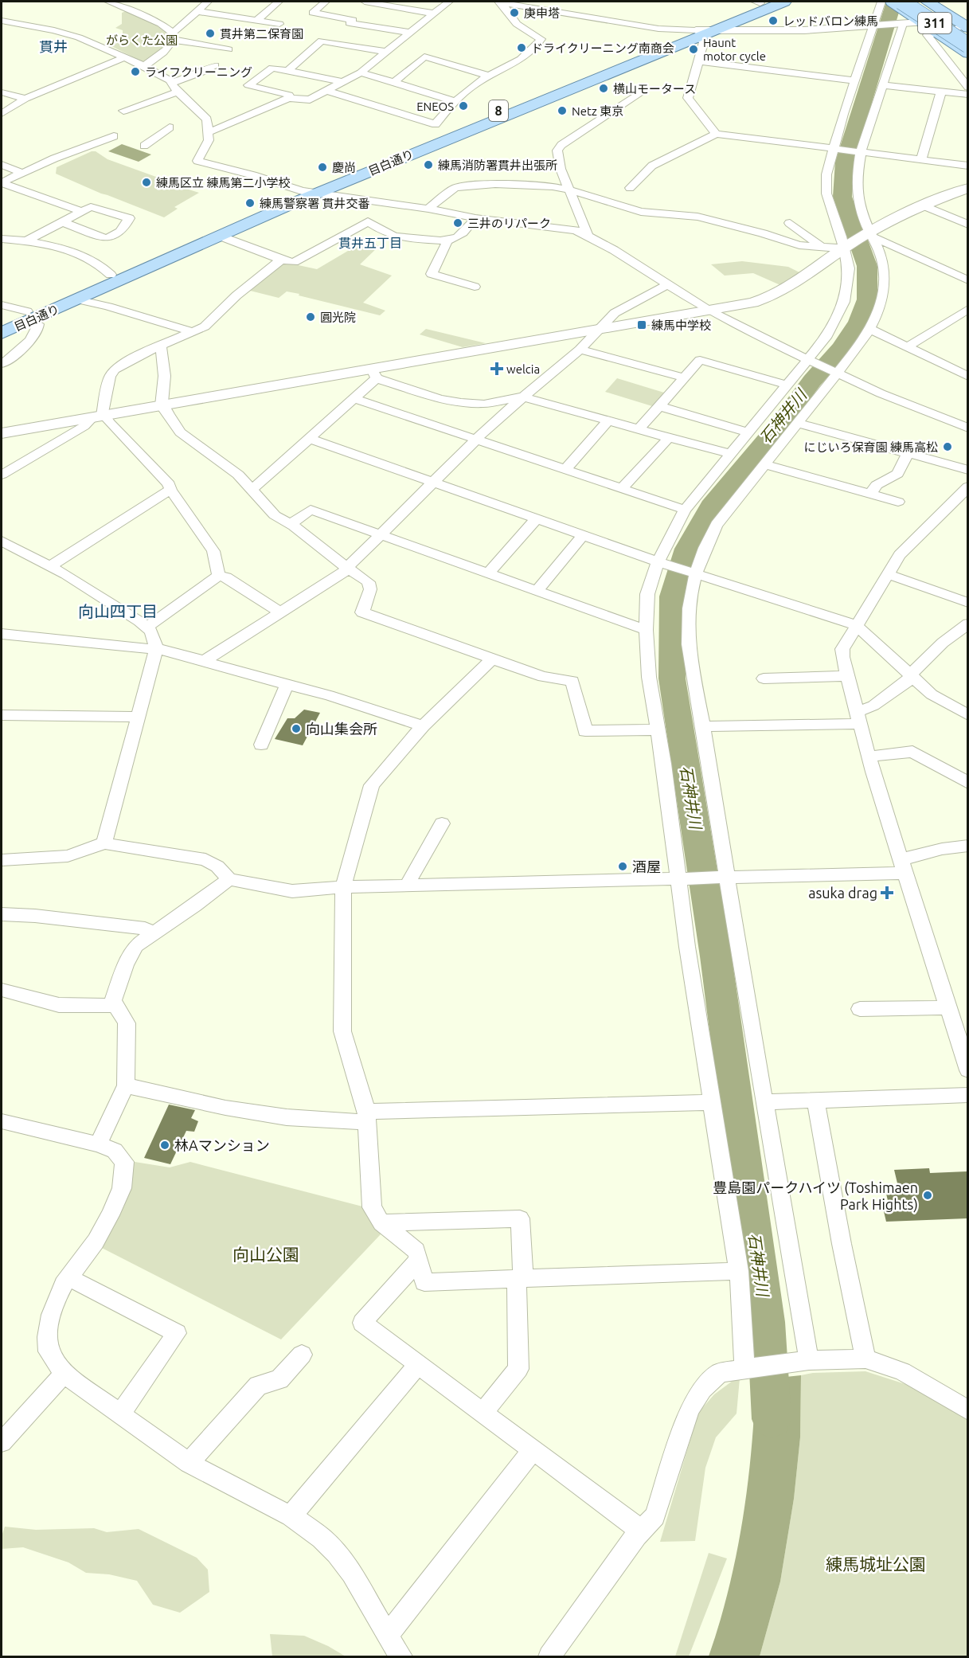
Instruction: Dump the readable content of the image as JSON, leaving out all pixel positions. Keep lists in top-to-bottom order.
{
  "streets": {
    "main road": ["311", "8", "目白通り"]
  },
  "districts": ["貫井", "貫井五丁目", "向山四丁目"],
  "water": ["石神井川"],
  "parks": ["がらくた公園", "向山公園", "練馬城址公園"],
  "places": {
    "other": [
      "庚申塔",
      "レッドバロン練馬",
      "貫井第二保育園",
      "ドライクリーニング南商会",
      "Haunt motor cycle",
      "ライフクリーニング",
      "横山モータース",
      "ENEOS",
      "Netz 東京",
      "練馬消防署貫井出張所",
      "慶尚",
      "練馬区立 練馬第二小学校",
      "練馬警察署 貫井交番",
      "三井のリパーク",
      "圓光院",
      "にじいろ保育園 練馬高松",
      "向山集会所",
      "酒屋",
      "林Aマンション",
      "豊島園パークハイツ (Toshimaen Park Hights)"
    ],
    "transit": ["練馬中学校"],
    "health": ["welcia", "asuka drag"]
  }
}
